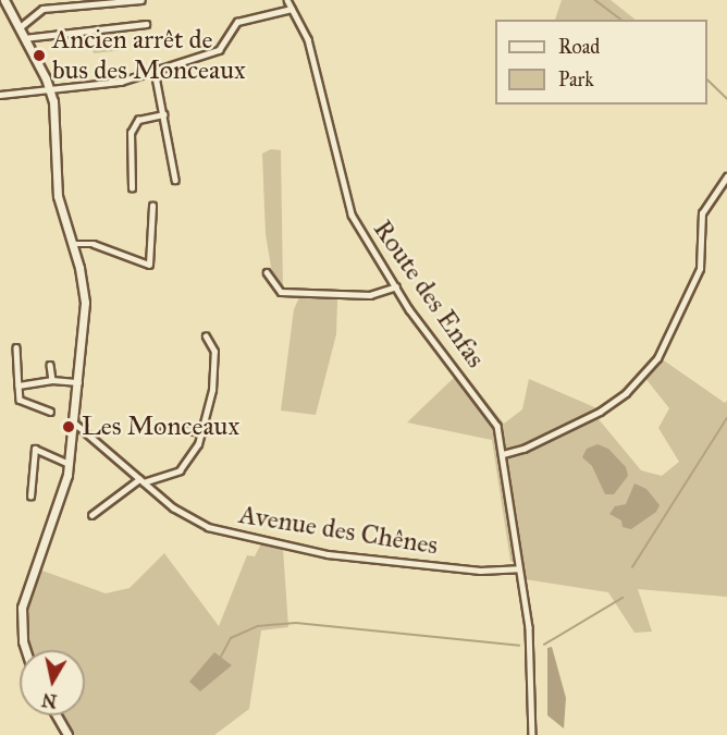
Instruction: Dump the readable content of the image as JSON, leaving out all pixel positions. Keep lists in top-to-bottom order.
{
  "streets": {
    "street": ["Route des Enfas", "Avenue des Chênes"]
  },
  "crossings": [
    ["Route des Enfas", "Avenue des Chênes"]
  ],
  "places": ["Ancien arrêt de bus des Monceaux", "Les Monceaux"],
  "legend": ["Road", "Park"],
  "north": "bottom"
}
